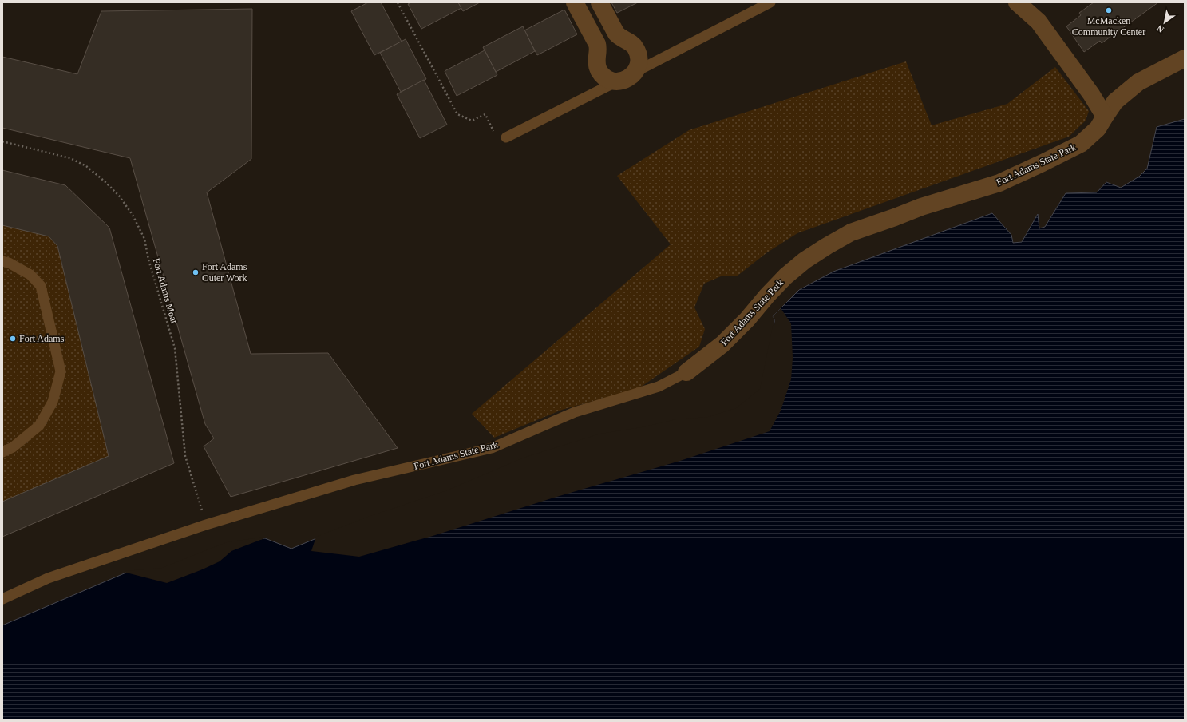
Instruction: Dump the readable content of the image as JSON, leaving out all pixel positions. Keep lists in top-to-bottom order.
{
  "streets": {
    "street": ["Fort Adams State Park"],
    "path": ["Fort Adams Moat"]
  },
  "crossings": [
    ["Fort Adams State Park", "Fort Adams Moat"]
  ],
  "places": ["McMacken Community Center", "Fort Adams Outer Work", "Fort Adams"],
  "north": "bottom left"
}
